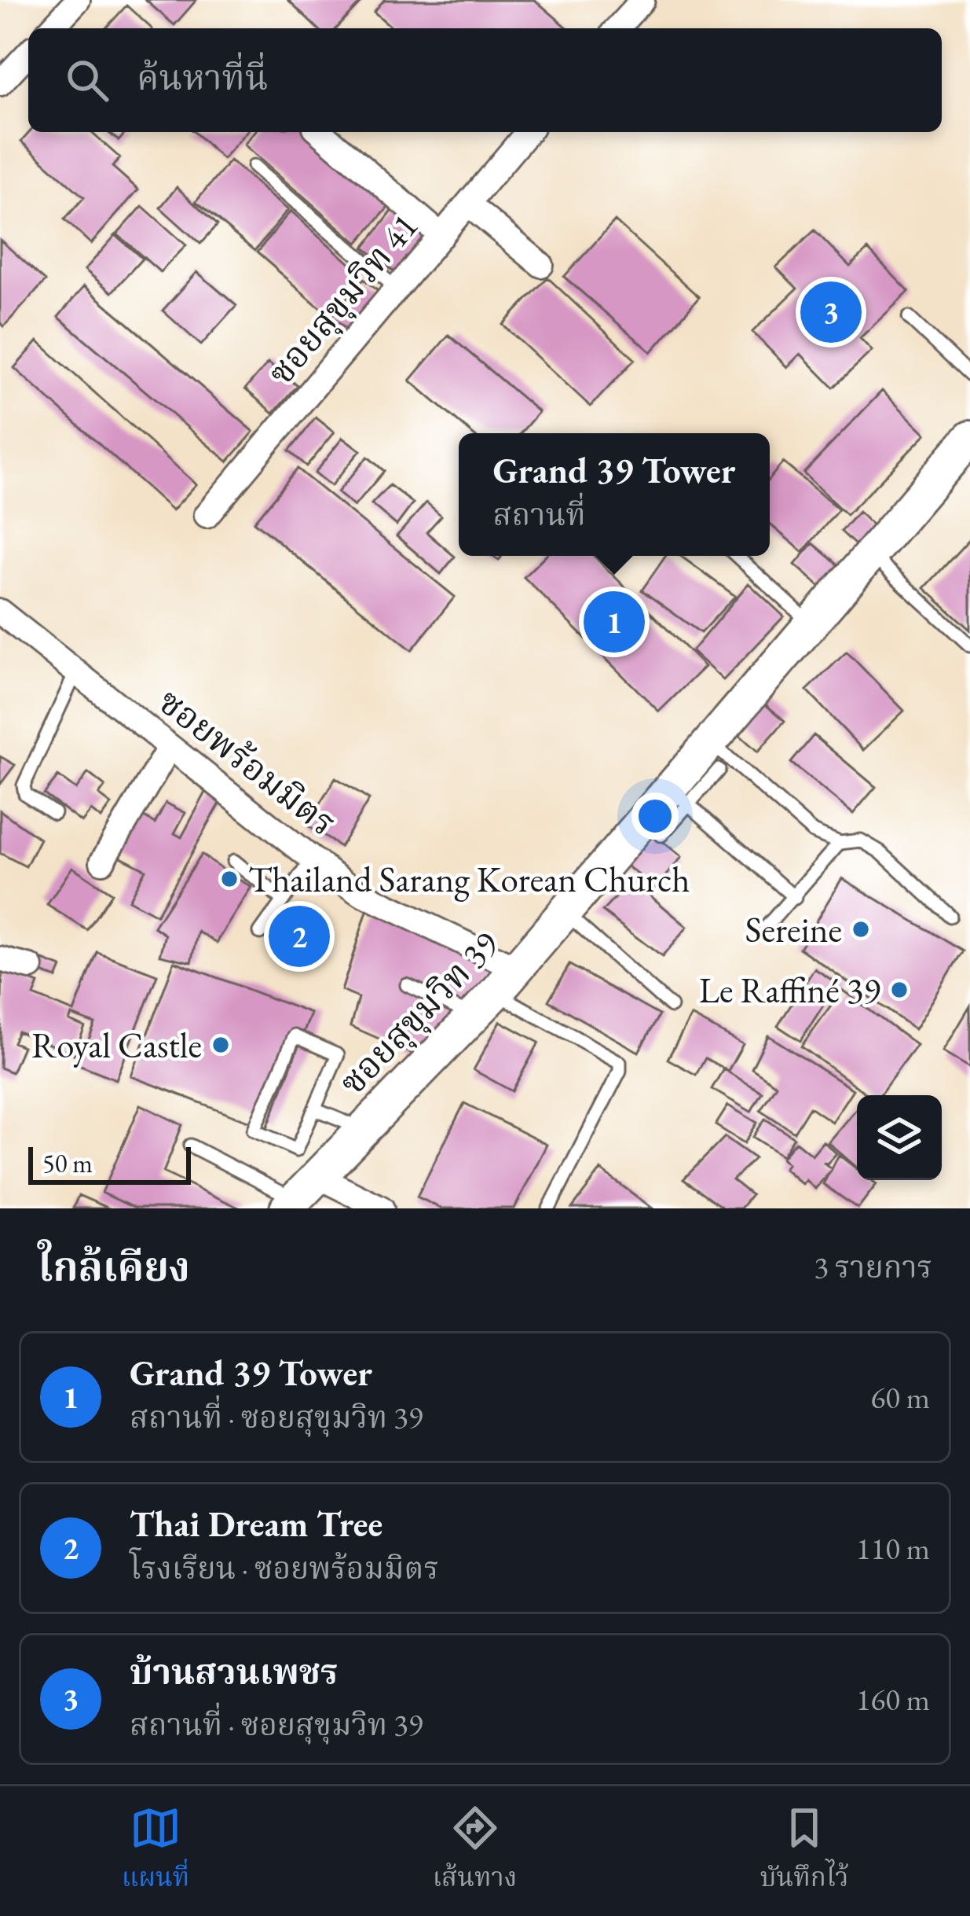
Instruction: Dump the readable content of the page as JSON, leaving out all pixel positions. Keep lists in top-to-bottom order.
{
  "streets": {
    "street": ["ซอยสุขุมวิท 41", "ซอยพร้อมมิตร", "ซอยสุขุมวิท 39"]
  },
  "crossings": [
    ["ซอยพร้อมมิตร", "ซอยสุขุมวิท 39"]
  ],
  "places": [
    "Thailand Sarang Korean Church",
    "Sereine",
    "Le Raffiné 39",
    "Royal Castle"
  ],
  "scale_bar": "50 m",
  "page": {
    "search": "ค้นหาที่นี่",
    "pins": ["3", "1", "2"],
    "popup": ["Grand 39 Tower", "สถานที่"],
    "scale": "50 m",
    "heading": ["ใกล้เคียง", "3 รายการ"],
    "list": [
      {
        "mark": "1",
        "name": "Grand 39 Tower",
        "note": "สถานที่ · ซอยสุขุมวิท 39",
        "value": "60 m"
      },
      {
        "mark": "2",
        "name": "Thai Dream Tree",
        "note": "โรงเรียน · ซอยพร้อมมิตร",
        "value": "110 m"
      },
      {
        "mark": "3",
        "name": "บ้านสวนเพชร",
        "note": "สถานที่ · ซอยสุขุมวิท 39",
        "value": "160 m"
      }
    ],
    "nav": ["แผนที่", "เส้นทาง", "บันทึกไว้"]
  }
}
